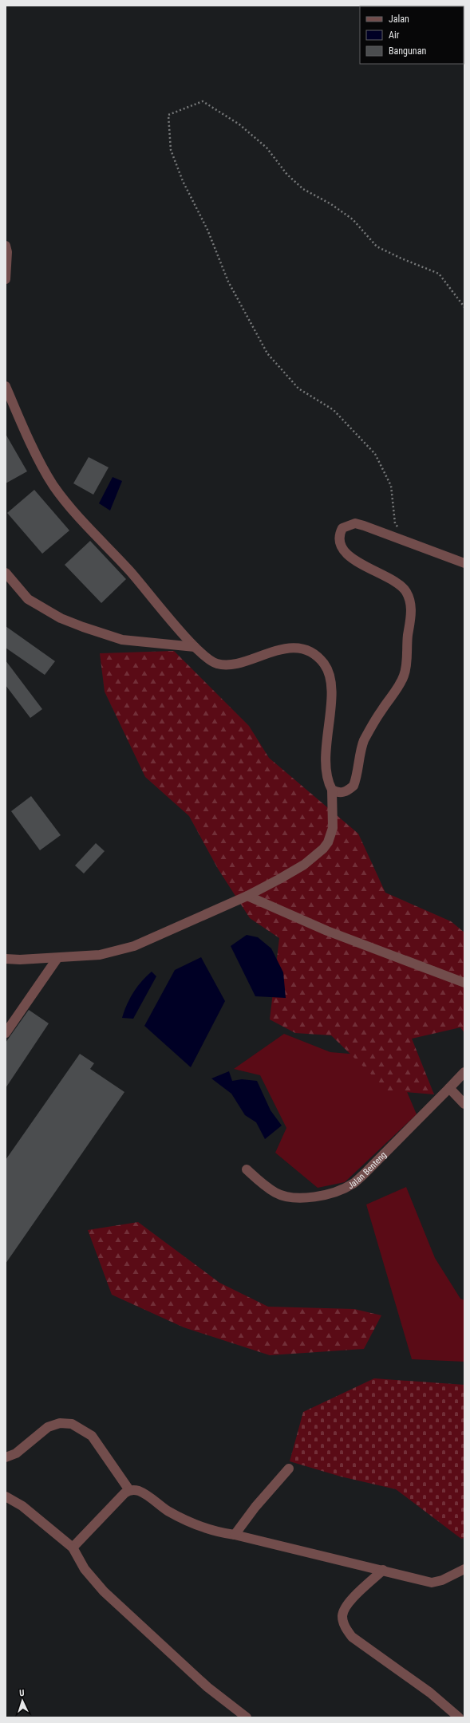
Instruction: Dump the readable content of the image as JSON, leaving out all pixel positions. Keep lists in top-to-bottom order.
{
  "streets": {
    "street": ["Jalan Benteng"]
  },
  "legend": ["Jalan", "Air", "Bangunan"],
  "north": "top"
}
